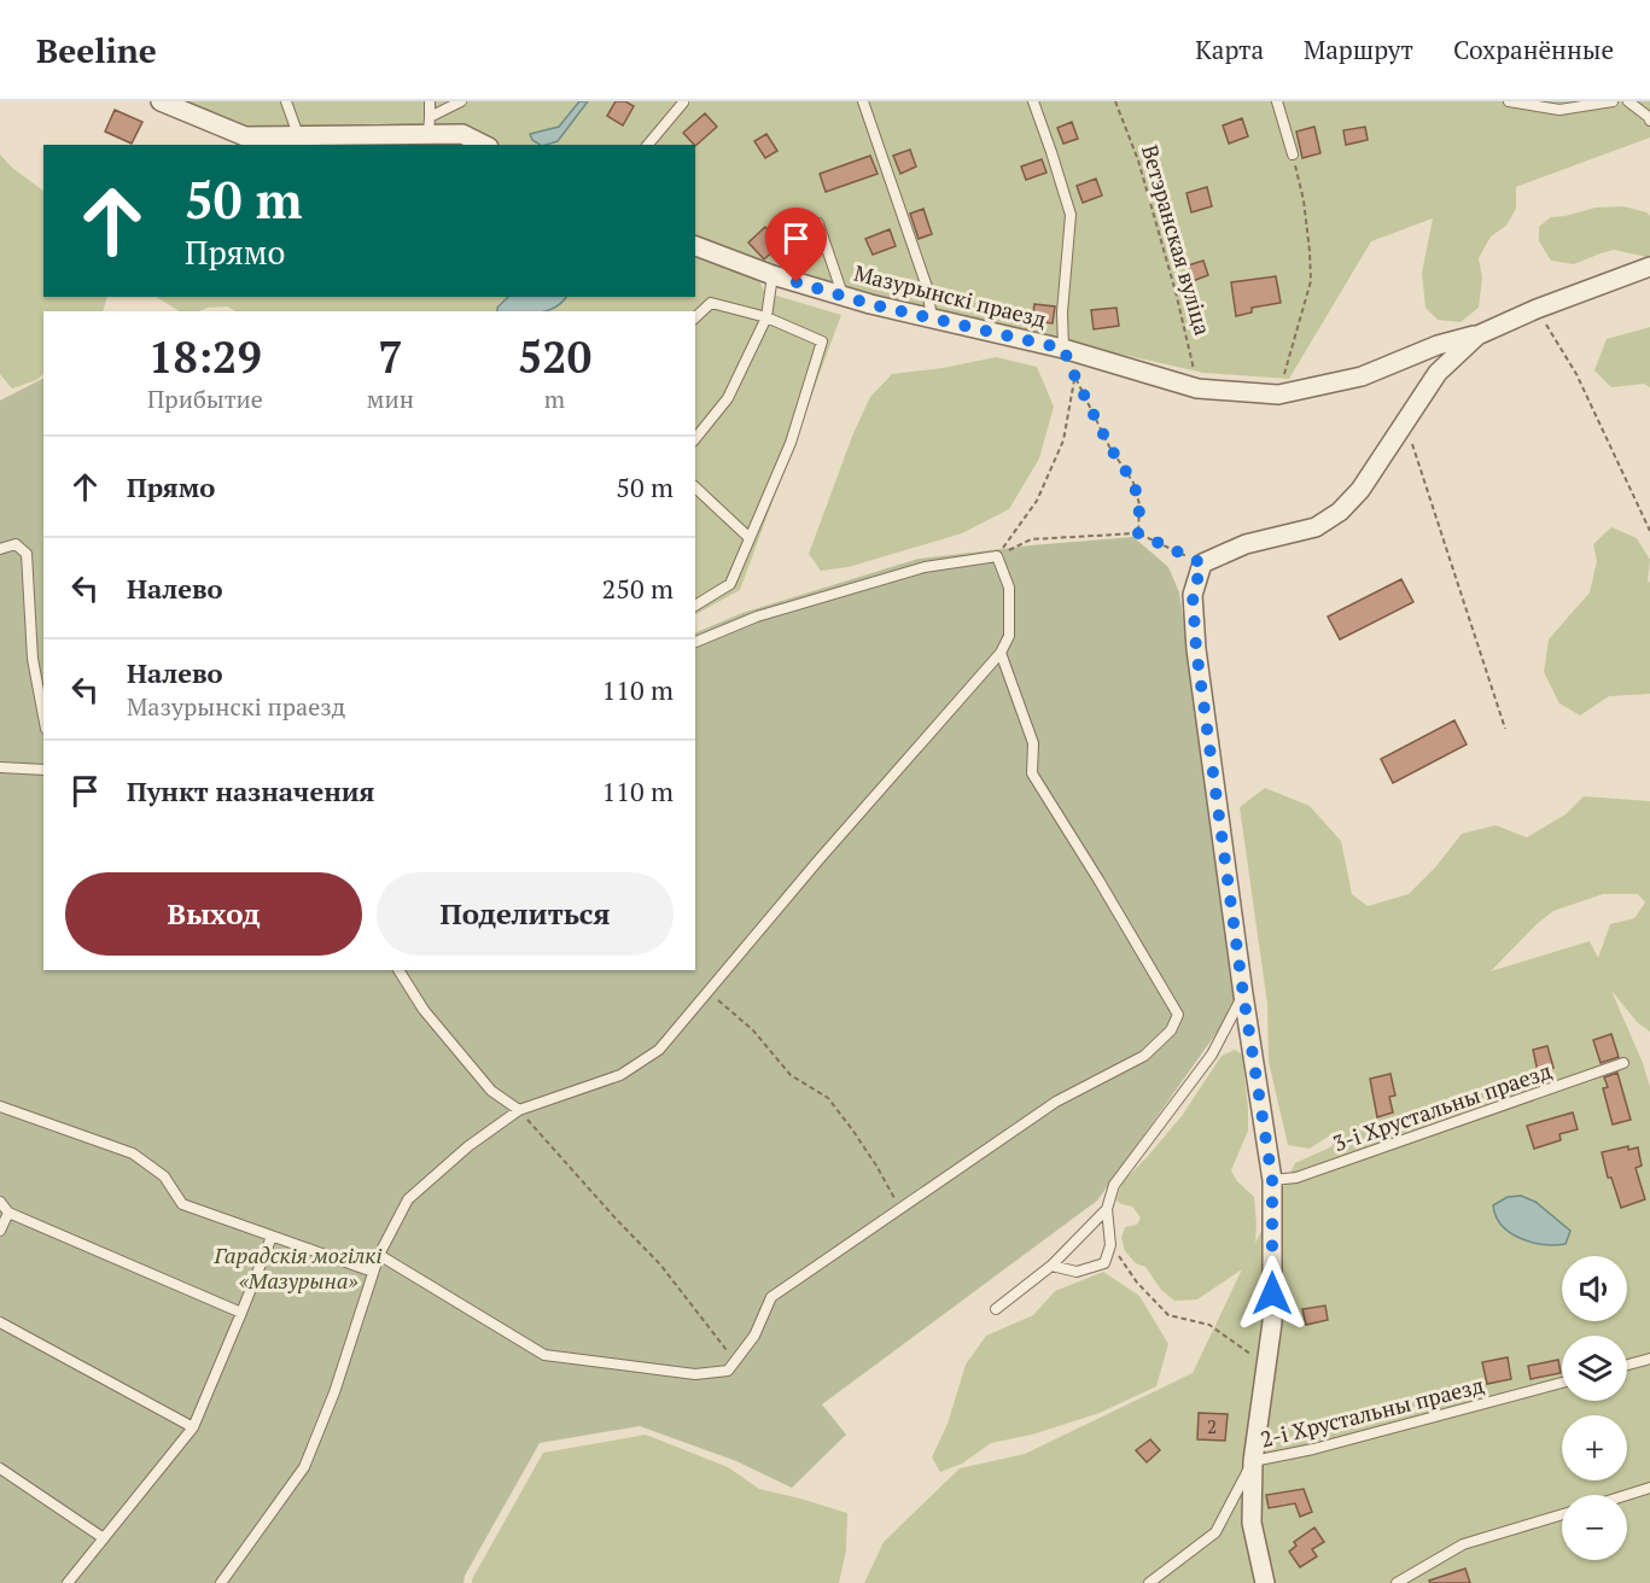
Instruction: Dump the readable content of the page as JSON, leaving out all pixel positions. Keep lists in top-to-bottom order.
{
  "streets": {
    "street": ["Мазурынскі праезд"],
    "lane": ["3-і Хрустальны праезд", "2-і Хрустальны праезд"],
    "path": ["Ветэранская вуліца"]
  },
  "crossings": [
    ["Ветэранская вуліца", "Мазурынскі праезд"]
  ],
  "parks": ["Гарадскія могілкі «Мазурына»"],
  "house_numbers": ["2"],
  "page": {
    "header": "Beeline",
    "nav": ["Карта", "Маршрут", "Сохранённые"],
    "turn": ["50 m", "Прямо"],
    "eta": [
      "18:29",
      "Прибытие",
      "7",
      "мин",
      "520",
      "m"
    ],
    "list": [
      {
        "name": "Прямо",
        "value": "50 m"
      },
      {
        "name": "Налево",
        "value": "250 m"
      },
      {
        "name": "Налево",
        "note": "Мазурынскі праезд",
        "value": "110 m"
      },
      {
        "name": "Пункт назначения",
        "value": "110 m"
      }
    ],
    "buttons": ["Выход", "Поделиться"],
    "map_buttons": ["+", "−"]
  }
}
